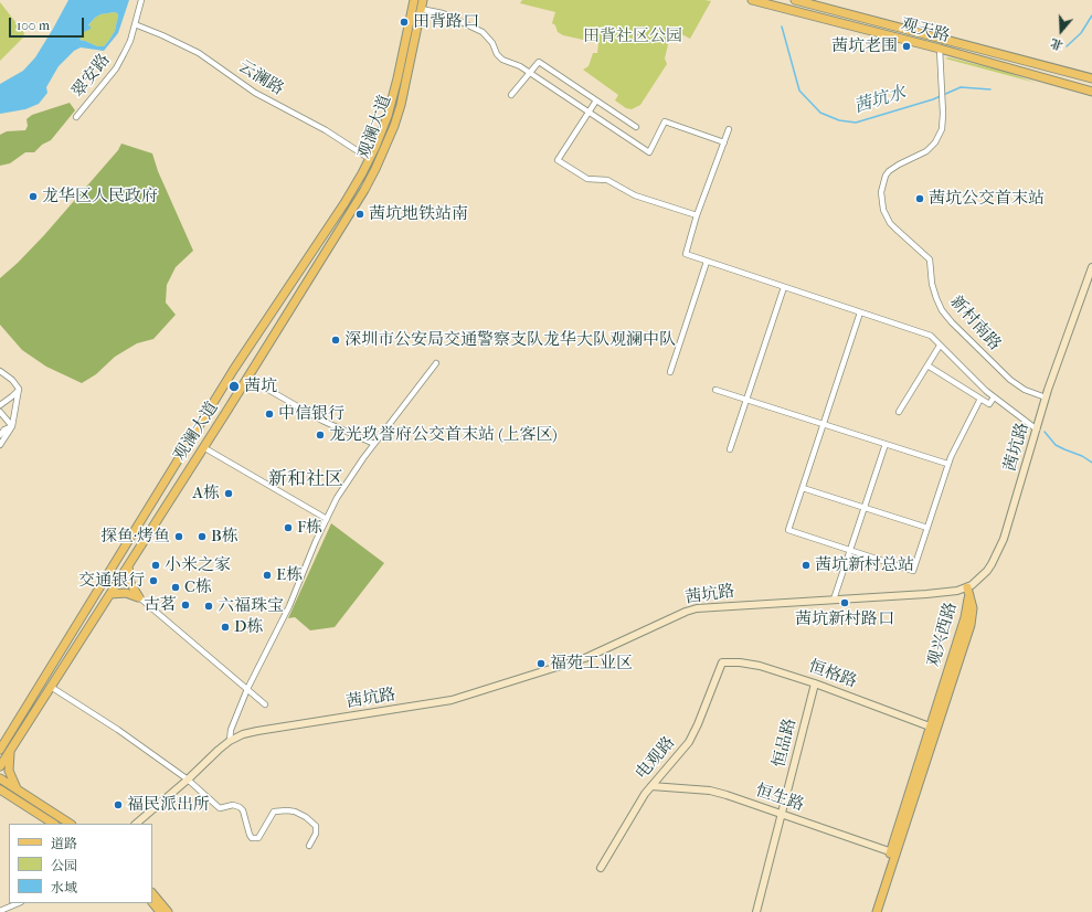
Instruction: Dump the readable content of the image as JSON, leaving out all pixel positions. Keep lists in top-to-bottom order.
{
  "streets": {
    "main road": ["观天路", "观澜大道", "观兴西路"],
    "street": [
      "翠安路",
      "云澜路",
      "新村南路",
      "茜坑路",
      "恒格路",
      "恒品路",
      "电观路",
      "恒生路"
    ]
  },
  "crossings": [
    ["观天路", "新村南路"],
    ["翠安路", "云澜路"],
    ["云澜路", "观澜大道"],
    ["新村南路", "茜坑路"],
    ["茜坑路", "观兴西路"],
    ["观兴西路", "恒格路"],
    ["观兴西路", "恒生路"],
    ["恒格路", "恒品路"],
    ["恒格路", "电观路"],
    ["恒品路", "恒生路"],
    ["电观路", "恒生路"]
  ],
  "districts": ["新和社区"],
  "water": ["茜坑水"],
  "parks": ["田背社区公园"],
  "places": [
    "田背路口",
    "茜坑老围",
    "龙华区人民政府",
    "茜坑公交首末站",
    "茜坑地铁站南",
    "深圳市公安局交通警察支队龙华大队观澜中队",
    "茜坑",
    "中信银行",
    "龙光玖誉府公交首末站 (上客区)",
    "A栋",
    "F栋",
    "探鱼·烤鱼",
    "B栋",
    "小米之家",
    "茜坑新村总站",
    "E栋",
    "交通银行",
    "C栋",
    "茜坑新村路口",
    "古茗",
    "六福珠宝",
    "D栋",
    "福苑工业区",
    "福民派出所"
  ],
  "legend": ["道路", "公园", "水域"],
  "scale_bar": "100 m",
  "north": "bottom"
}
